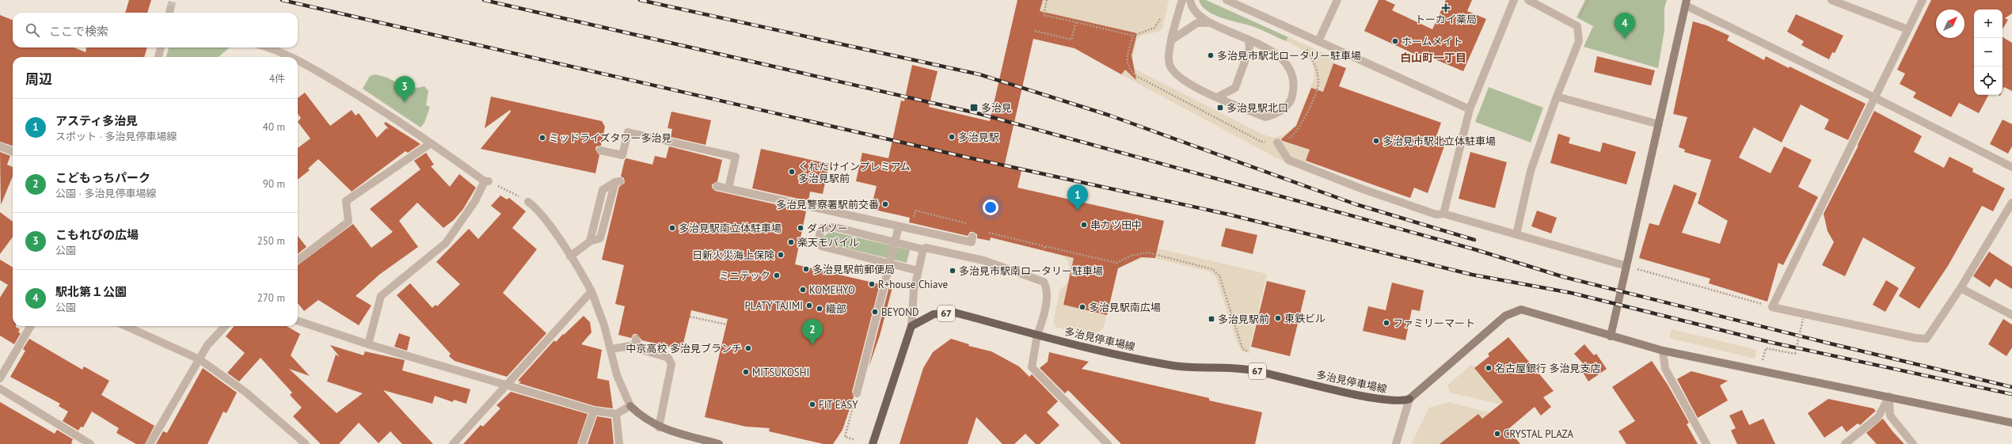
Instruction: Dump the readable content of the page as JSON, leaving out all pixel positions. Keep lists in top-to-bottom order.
{
  "streets": {
    "main road": ["67", "多治見停車場線"]
  },
  "districts": ["白山町一丁目"],
  "places": {
    "health": ["トーカイ薬局"],
    "other": [
      "ホームメイト",
      "多治見市駅北ロータリー駐車場",
      "多治見駅",
      "ミッドライズタワー多治見",
      "多治見市駅北立体駐車場",
      "くれたけインプレミアム 多治見駅前",
      "多治見警察署駅前交番",
      "串カツ田中",
      "多治見駅南立体駐車場",
      "ダイソー",
      "楽天モバイル",
      "日新火災海上保険",
      "多治見駅前郵便局",
      "多治見市駅南ロータリー駐車場",
      "ミニテック",
      "R+house Chiave",
      "KOMEHYO",
      "PLATY TAJIMI",
      "多治見駅南広場",
      "織部",
      "BEYOND",
      "東鉄ビル",
      "ファミリーマート",
      "中京高校 多治見ブランチ",
      "名古屋銀行 多治見支店",
      "MITSUKOSHI",
      "FIT EASY",
      "CRYSTAL PLAZA"
    ],
    "transit": ["多治見", "多治見駅北口", "多治見駅前"]
  },
  "north": "top right",
  "page": {
    "map_buttons": ["+", "−"],
    "pins": [
      "4",
      "3",
      "1",
      "2"
    ],
    "search": "ここで検索",
    "heading": ["周辺", "4件"],
    "list": [
      {
        "mark": "1",
        "name": "アスティ多治見",
        "note": "スポット · 多治見停車場線",
        "value": "40 m"
      },
      {
        "mark": "2",
        "name": "こどもっちパーク",
        "note": "公園 · 多治見停車場線",
        "value": "90 m"
      },
      {
        "mark": "3",
        "name": "こもれびの広場",
        "note": "公園",
        "value": "250 m"
      },
      {
        "mark": "4",
        "name": "駅北第１公園",
        "note": "公園",
        "value": "270 m"
      }
    ]
  }
}
